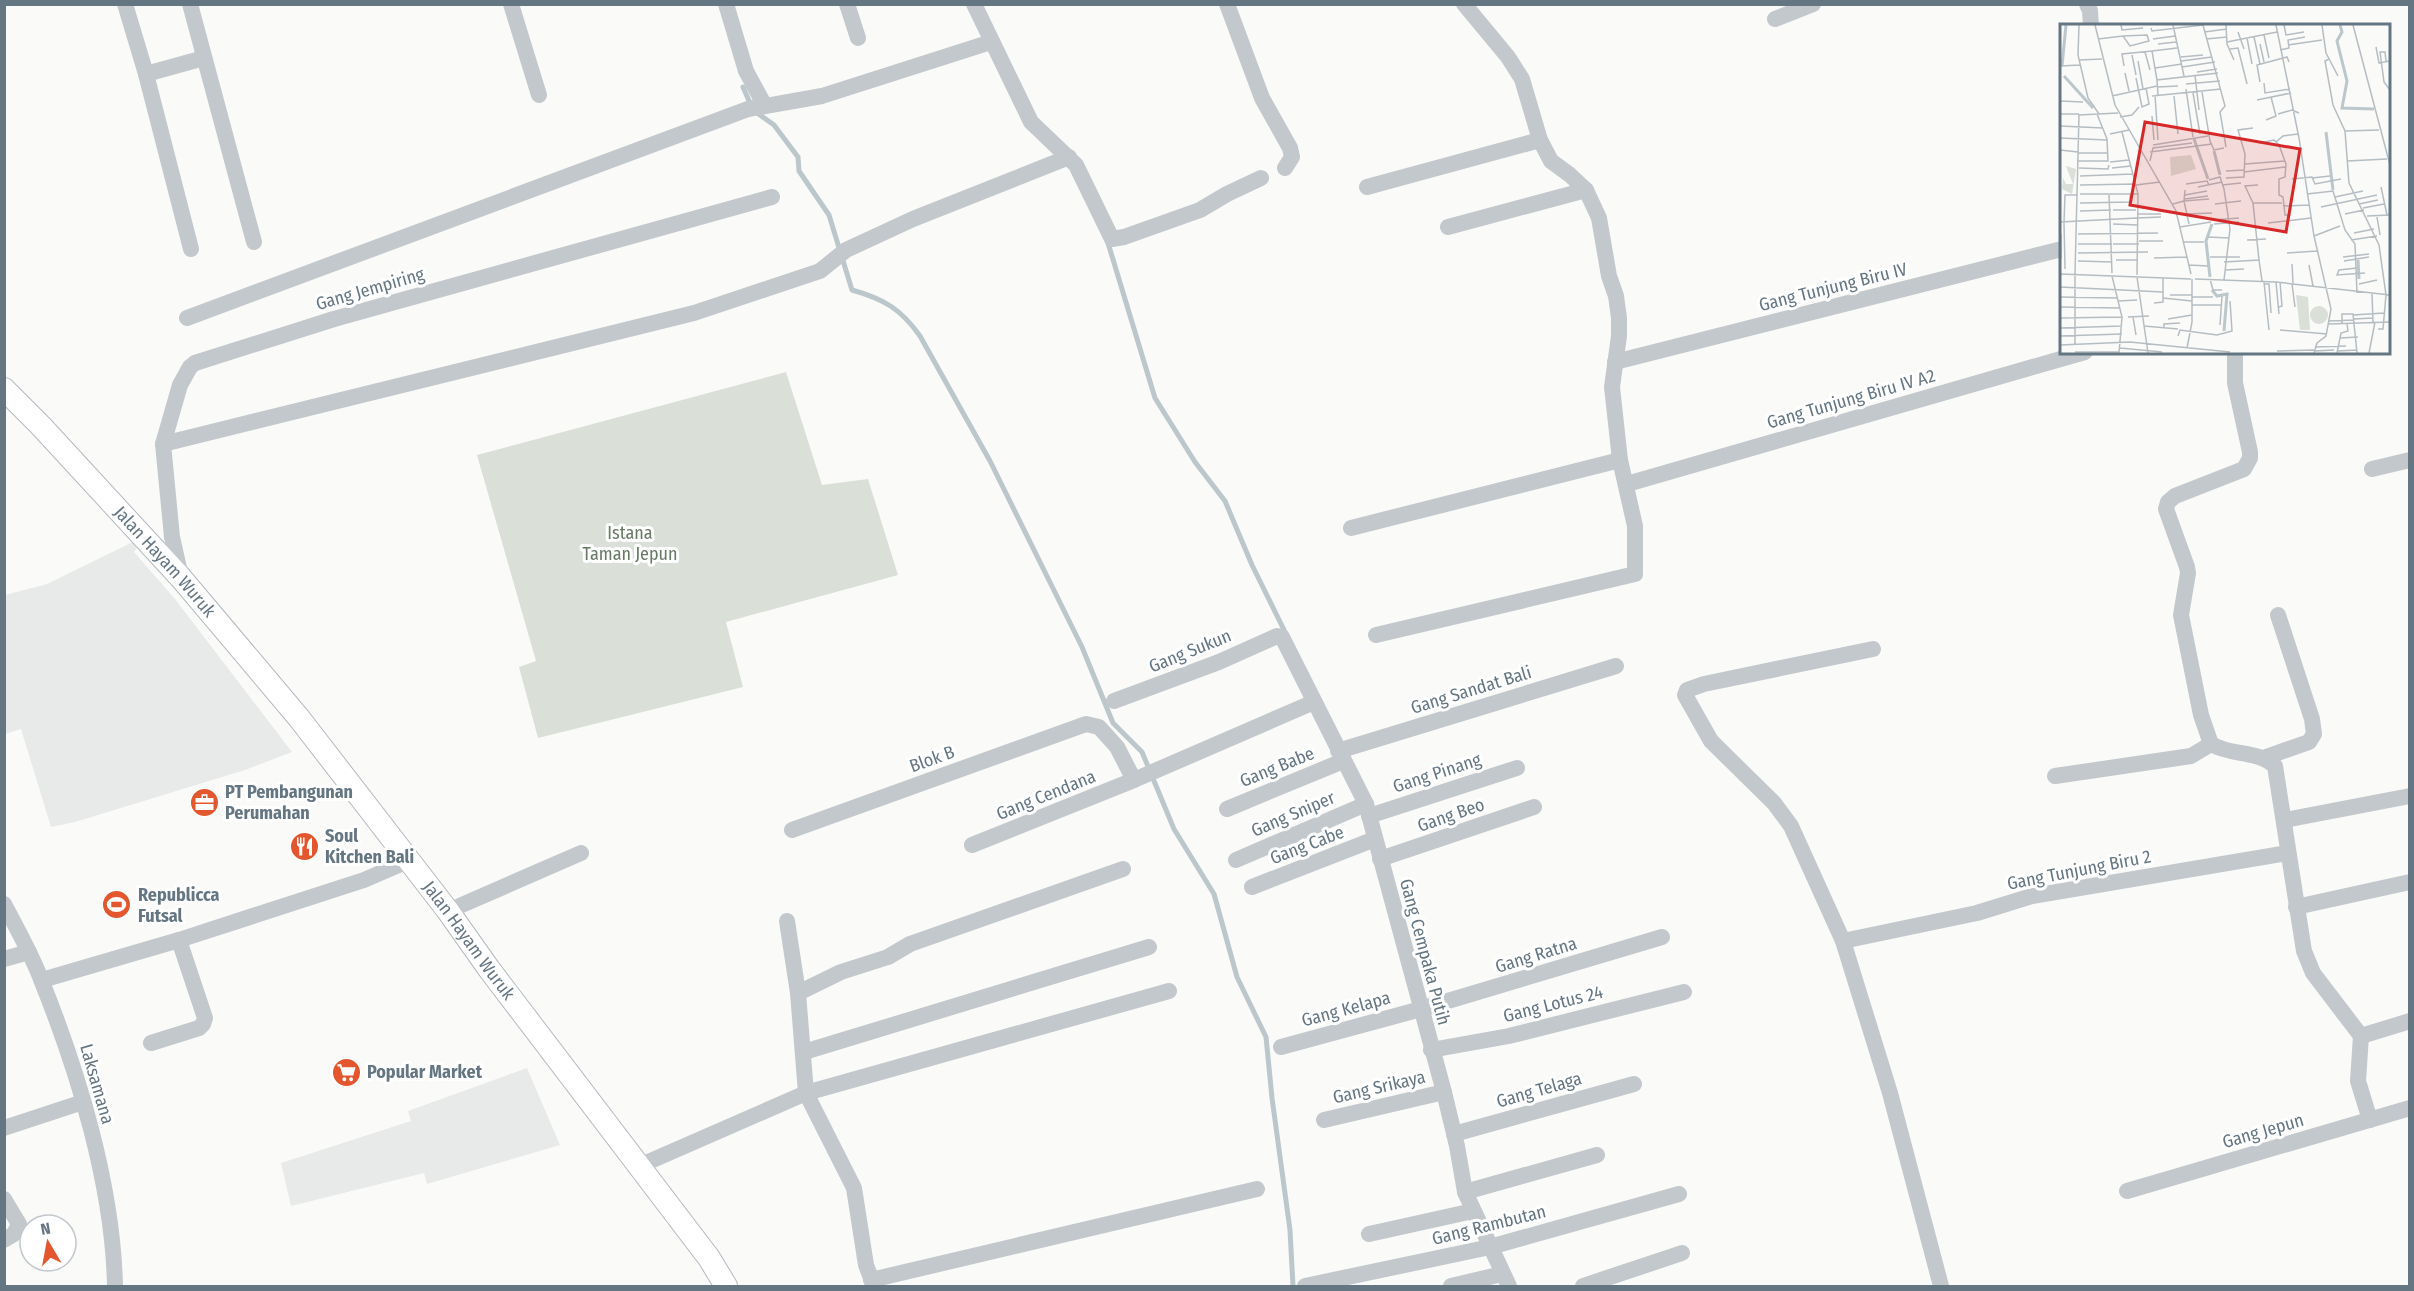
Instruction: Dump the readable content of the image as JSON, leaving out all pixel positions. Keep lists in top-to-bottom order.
{
  "streets": {
    "main road": ["Jalan Hayam Wuruk"],
    "street": [
      "Gang Tunjung Biru IV",
      "Gang Jempiring",
      "Gang Tunjung Biru IV A2",
      "Gang Sukun",
      "Gang Sandat Bali",
      "Blok B",
      "Gang Babe",
      "Gang Pinang",
      "Gang Cendana",
      "Gang Sniper",
      "Gang Beo",
      "Gang Cabe",
      "Gang Tunjung Biru 2",
      "Gang Cempaka Putih",
      "Gang Ratna",
      "Gang Lotus 24",
      "Gang Kelapa",
      "Laksamana",
      "Gang Srikaya",
      "Gang Telaga",
      "Gang Jepun",
      "Gang Rambutan"
    ]
  },
  "crossings": [
    ["Gang Jempiring", "Jalan Hayam Wuruk"],
    ["Gang Sukun", "Gang Cempaka Putih"],
    ["Gang Sandat Bali", "Gang Babe"],
    ["Gang Sandat Bali", "Gang Cempaka Putih"],
    ["Blok B", "Gang Cendana"],
    ["Gang Babe", "Gang Cempaka Putih"],
    ["Gang Pinang", "Gang Sniper"],
    ["Gang Pinang", "Gang Cempaka Putih"],
    ["Gang Cendana", "Gang Cempaka Putih"],
    ["Gang Sniper", "Gang Cempaka Putih"],
    ["Gang Beo", "Gang Cempaka Putih"],
    ["Gang Cabe", "Gang Cempaka Putih"],
    ["Gang Cempaka Putih", "Gang Ratna"],
    ["Gang Cempaka Putih", "Gang Lotus 24"],
    ["Gang Cempaka Putih", "Gang Kelapa"],
    ["Gang Cempaka Putih", "Gang Srikaya"],
    ["Gang Cempaka Putih", "Gang Telaga"],
    ["Gang Cempaka Putih", "Gang Rambutan"],
    ["Gang Ratna", "Gang Kelapa"]
  ],
  "parks": ["Istana Taman Jepun"],
  "places": {
    "office": ["PT Pembangunan Perumahan"],
    "restaurant": ["Soul Kitchen Bali"],
    "sports": ["Republicca Futsal"],
    "supermarket": ["Popular Market"]
  },
  "north": "top"
}
